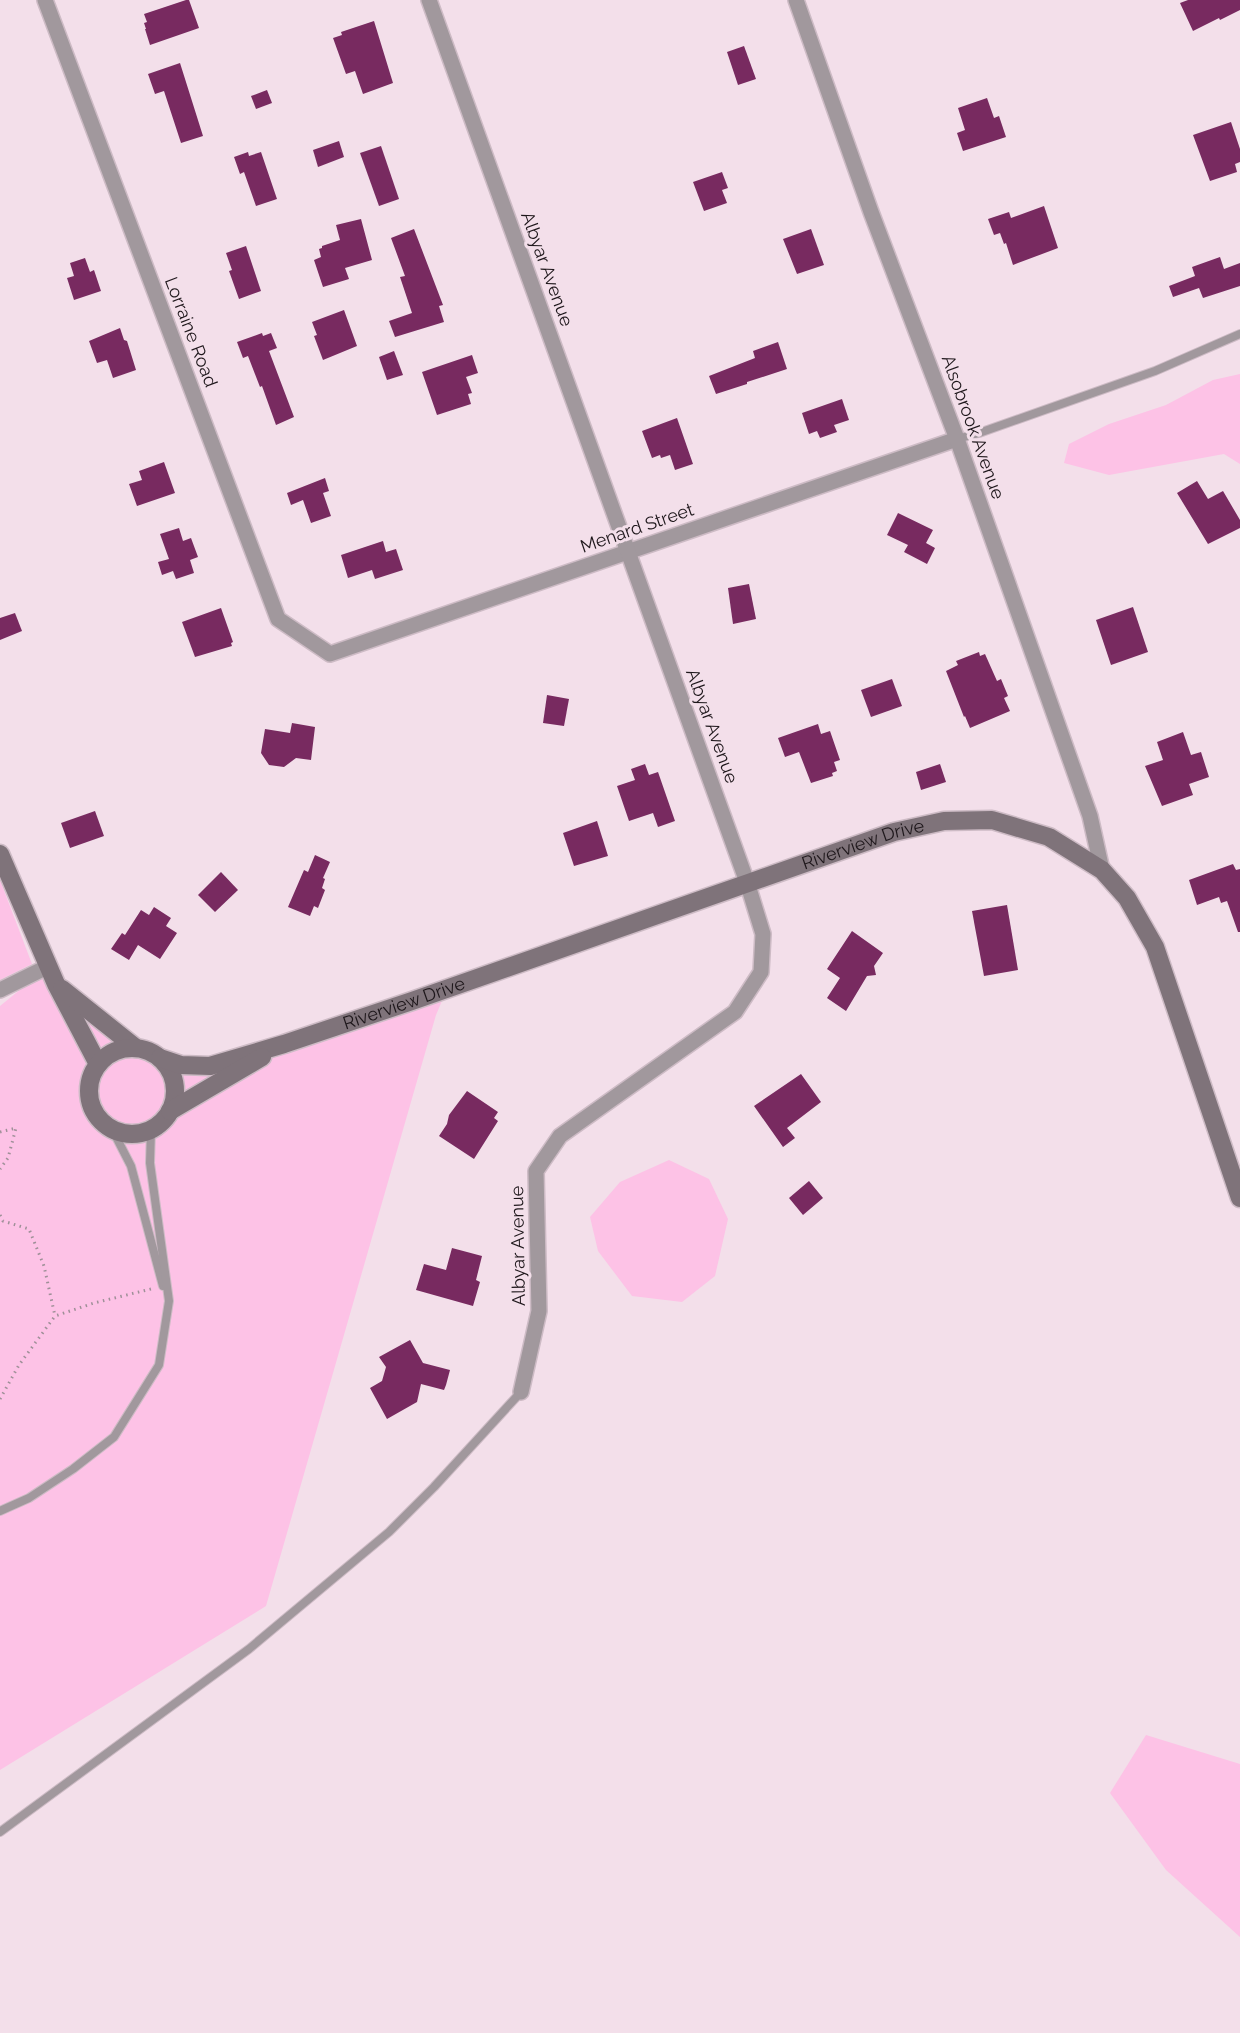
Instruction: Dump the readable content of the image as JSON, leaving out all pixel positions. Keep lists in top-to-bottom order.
{
  "streets": {
    "street": [
      "Albyar Avenue",
      "Lorraine Road",
      "Alsobrook Avenue",
      "Menard Street",
      "Riverview Drive"
    ]
  },
  "crossings": [
    ["Albyar Avenue", "Menard Street"],
    ["Albyar Avenue", "Riverview Drive"],
    ["Lorraine Road", "Menard Street"],
    ["Alsobrook Avenue", "Menard Street"],
    ["Alsobrook Avenue", "Riverview Drive"]
  ]
}
